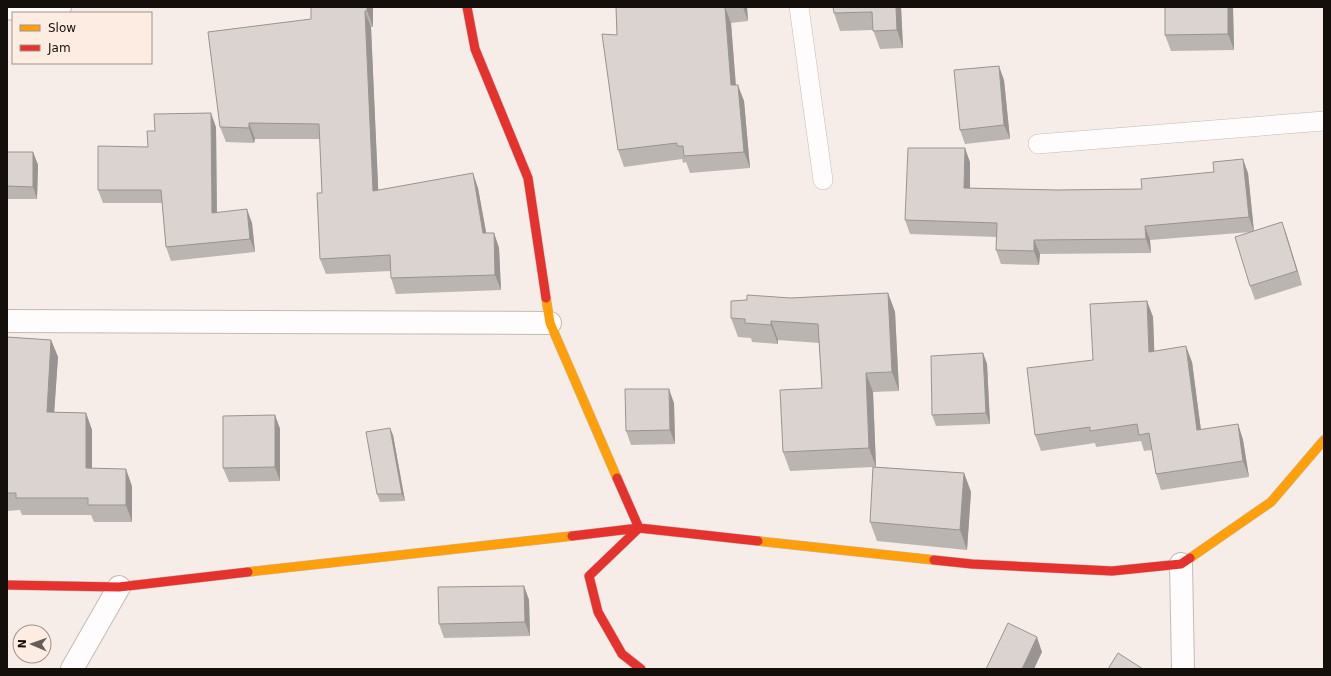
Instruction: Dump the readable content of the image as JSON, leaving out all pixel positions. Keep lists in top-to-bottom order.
{
  "legend": ["Slow", "Jam"],
  "north": "left"
}
